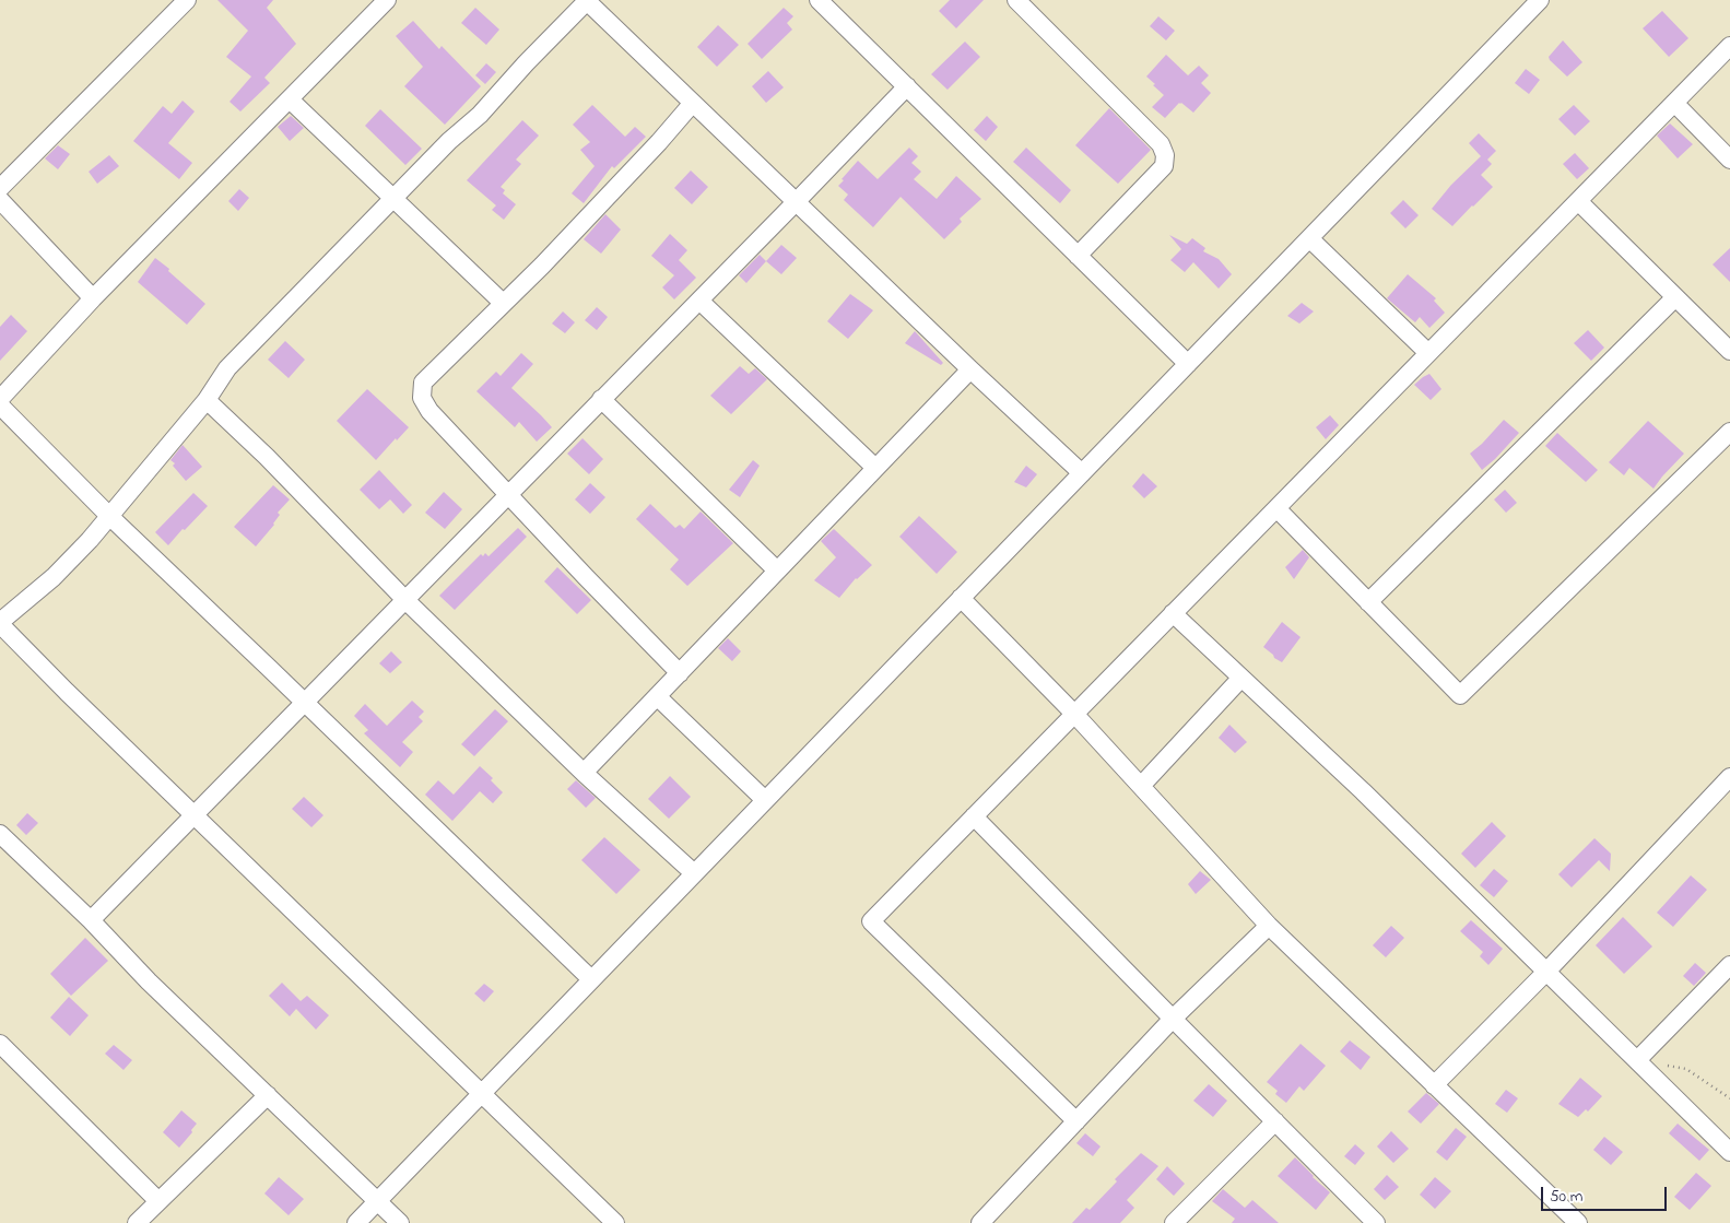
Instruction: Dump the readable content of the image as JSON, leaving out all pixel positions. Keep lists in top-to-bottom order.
{
  "scale_bar": "50 m"
}
